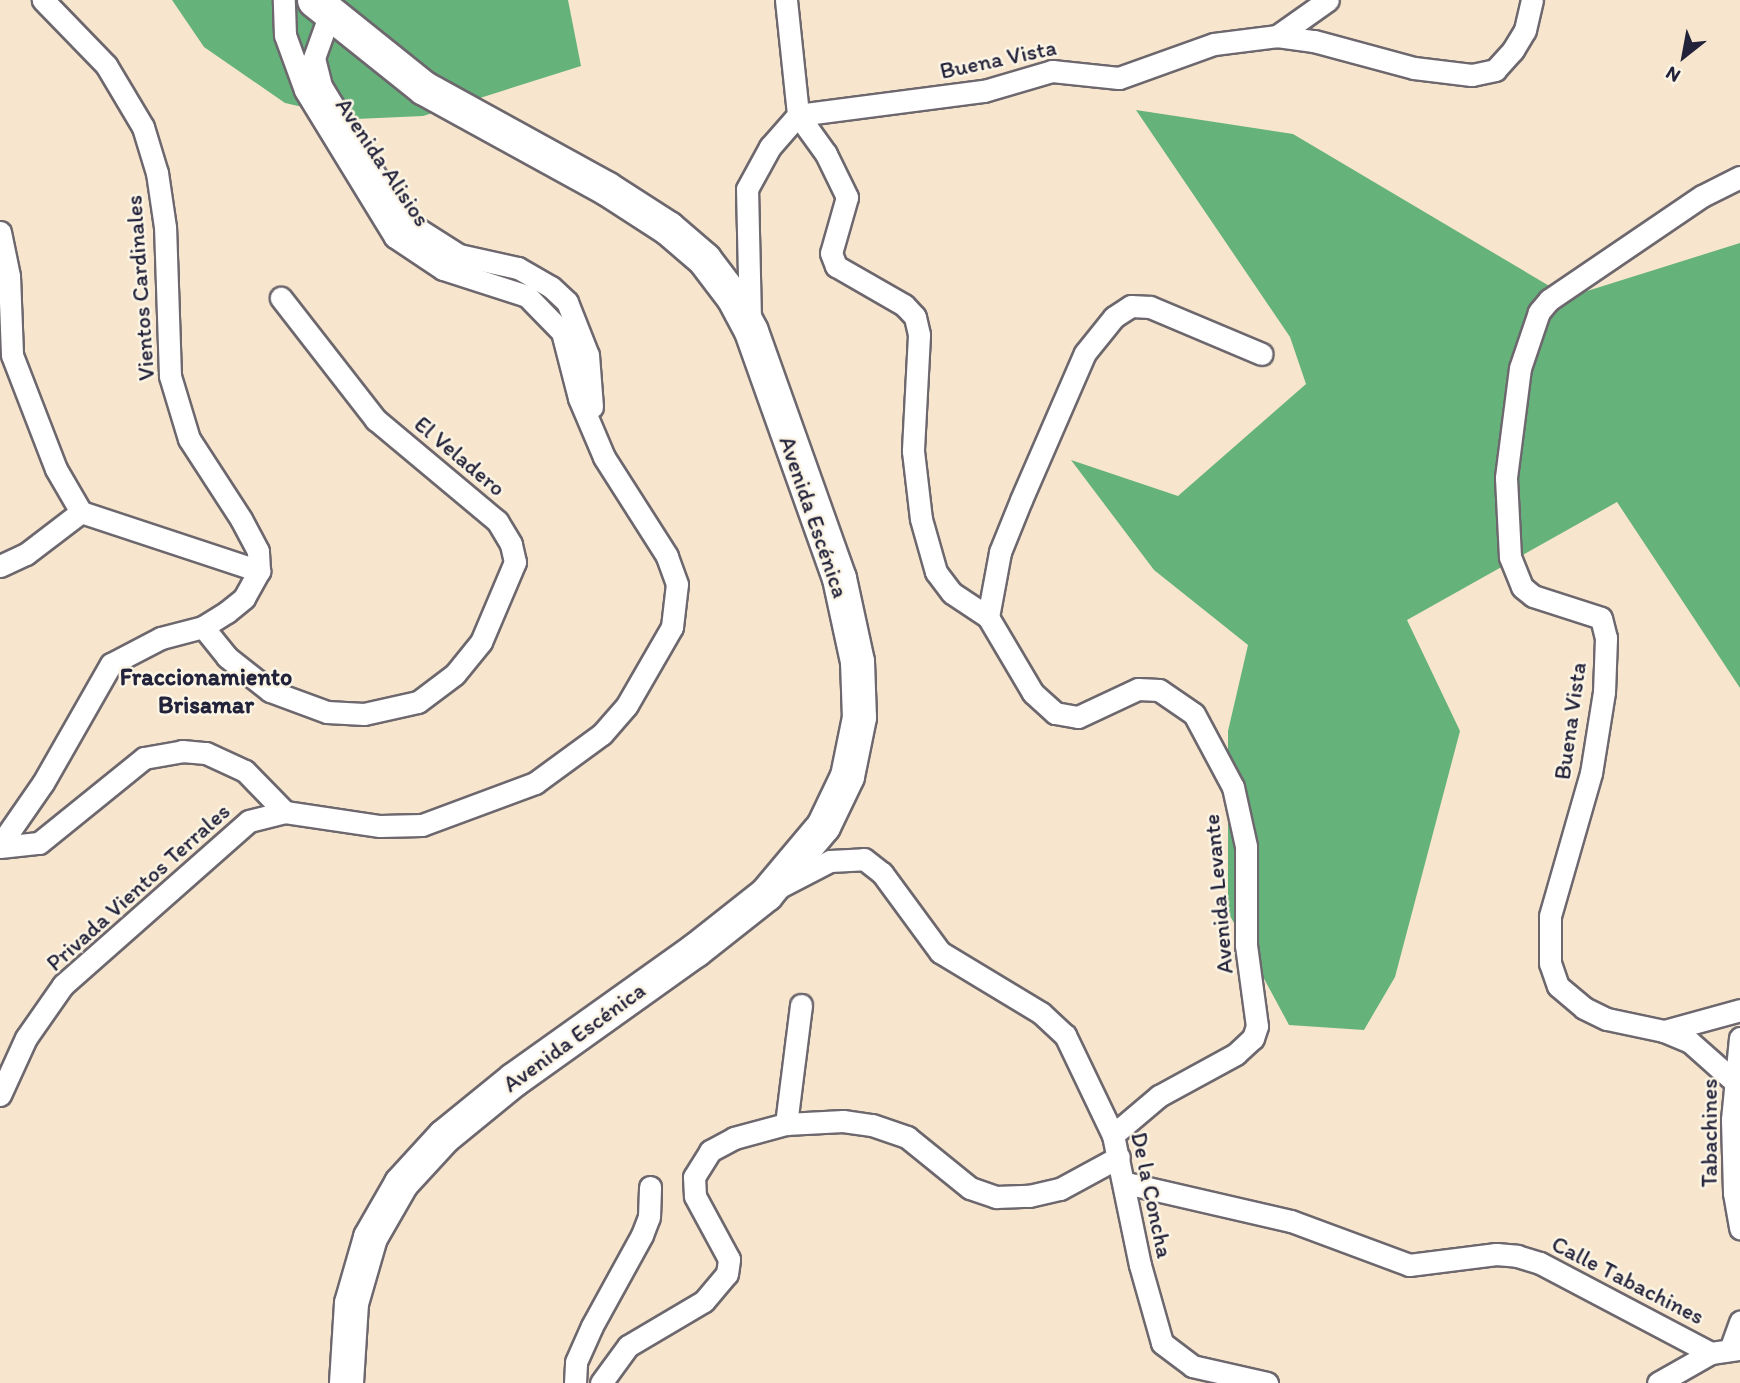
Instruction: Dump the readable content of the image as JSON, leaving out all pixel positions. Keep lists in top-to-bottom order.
{
  "streets": {
    "main road": ["Avenida Escénica"],
    "street": [
      "Buena Vista",
      "Avenida Alisios",
      "Vientos Cardinales",
      "El Veladero",
      "Privada Vientos Terrales",
      "Avenida Levante",
      "Tabachines",
      "De la Concha",
      "Calle Tabachines"
    ]
  },
  "crossings": [
    ["Buena Vista", "Avenida Levante"],
    ["Avenida Alisios", "Avenida Escénica"],
    ["Avenida Alisios", "Privada Vientos Terrales"],
    ["Avenida Escénica", "De la Concha"],
    ["Avenida Levante", "De la Concha"],
    ["De la Concha", "Calle Tabachines"]
  ],
  "districts": ["Fraccionamiento Brisamar"],
  "north": "bottom left"
}
